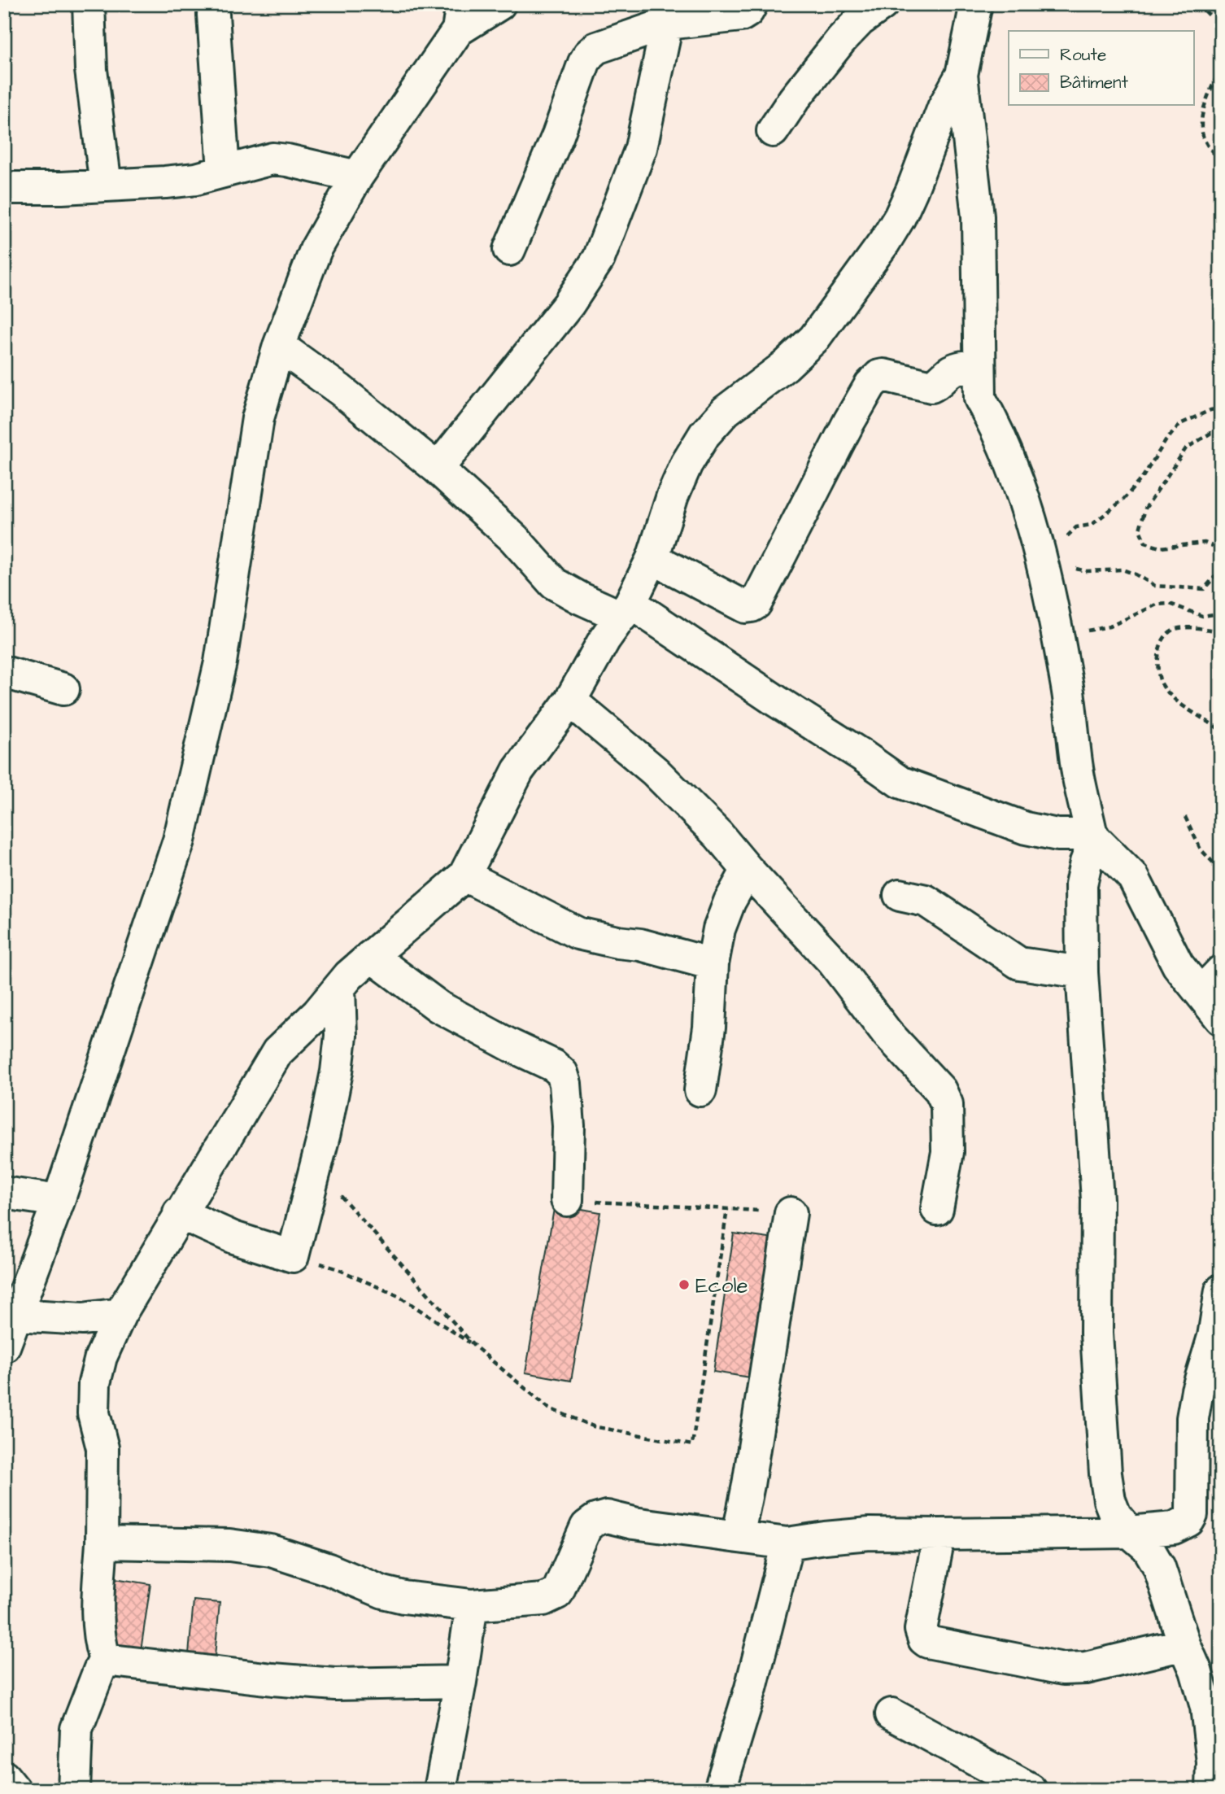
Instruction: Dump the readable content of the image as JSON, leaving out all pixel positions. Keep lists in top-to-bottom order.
{
  "places": ["Ecole"],
  "legend": ["Route", "Bâtiment"]
}
